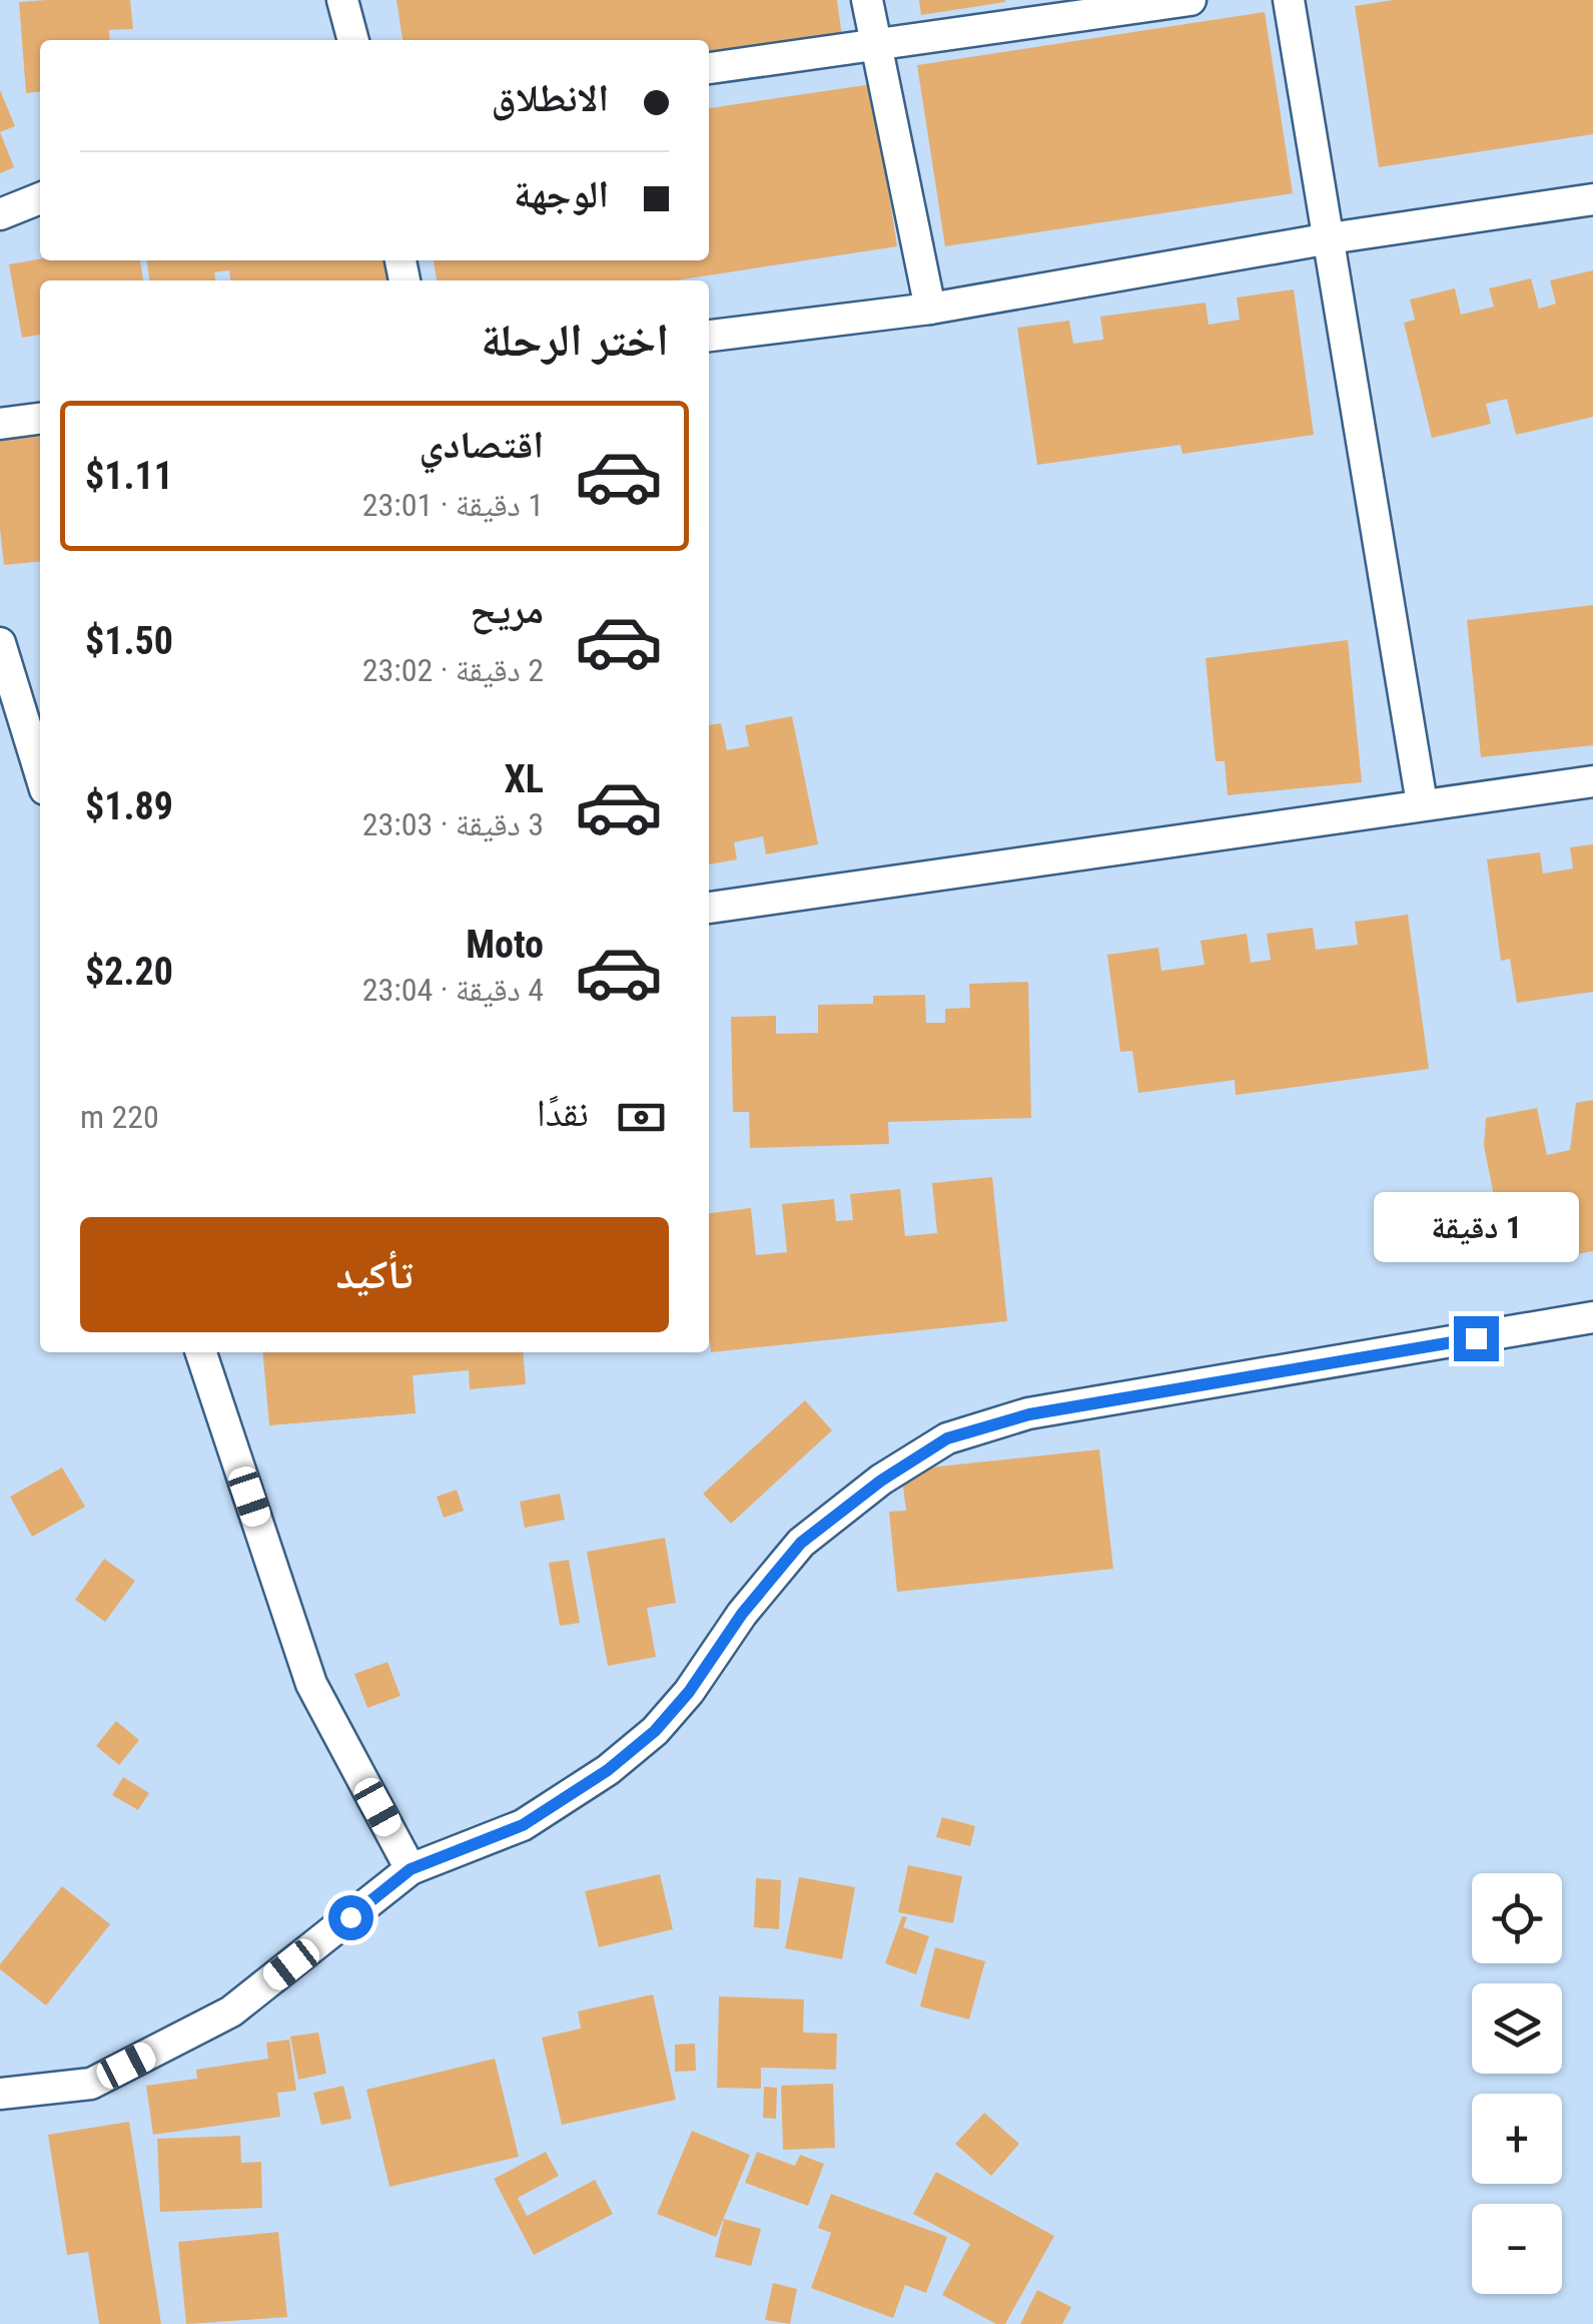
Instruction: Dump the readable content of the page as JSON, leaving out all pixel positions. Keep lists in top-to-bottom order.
{
  "page": {
    "banner": ["الانطلاق", "الوجهة"],
    "heading": "اختر الرحلة",
    "list": [
      {
        "name": "اقتصادي",
        "note": "1 دقيقة · 23:01",
        "value": "$1.11"
      },
      {
        "name": "مريح",
        "note": "2 دقيقة · 23:02",
        "value": "$1.50"
      },
      {
        "name": "XL",
        "note": "3 دقيقة · 23:03",
        "value": "$1.89"
      },
      {
        "name": "Moto",
        "note": "4 دقيقة · 23:04",
        "value": "$2.20"
      }
    ],
    "pay": ["نقدًا", "220 m"],
    "bubble": "1 دقيقة",
    "buttons": "تأكيد",
    "map_buttons": ["+", "−"]
  }
}
